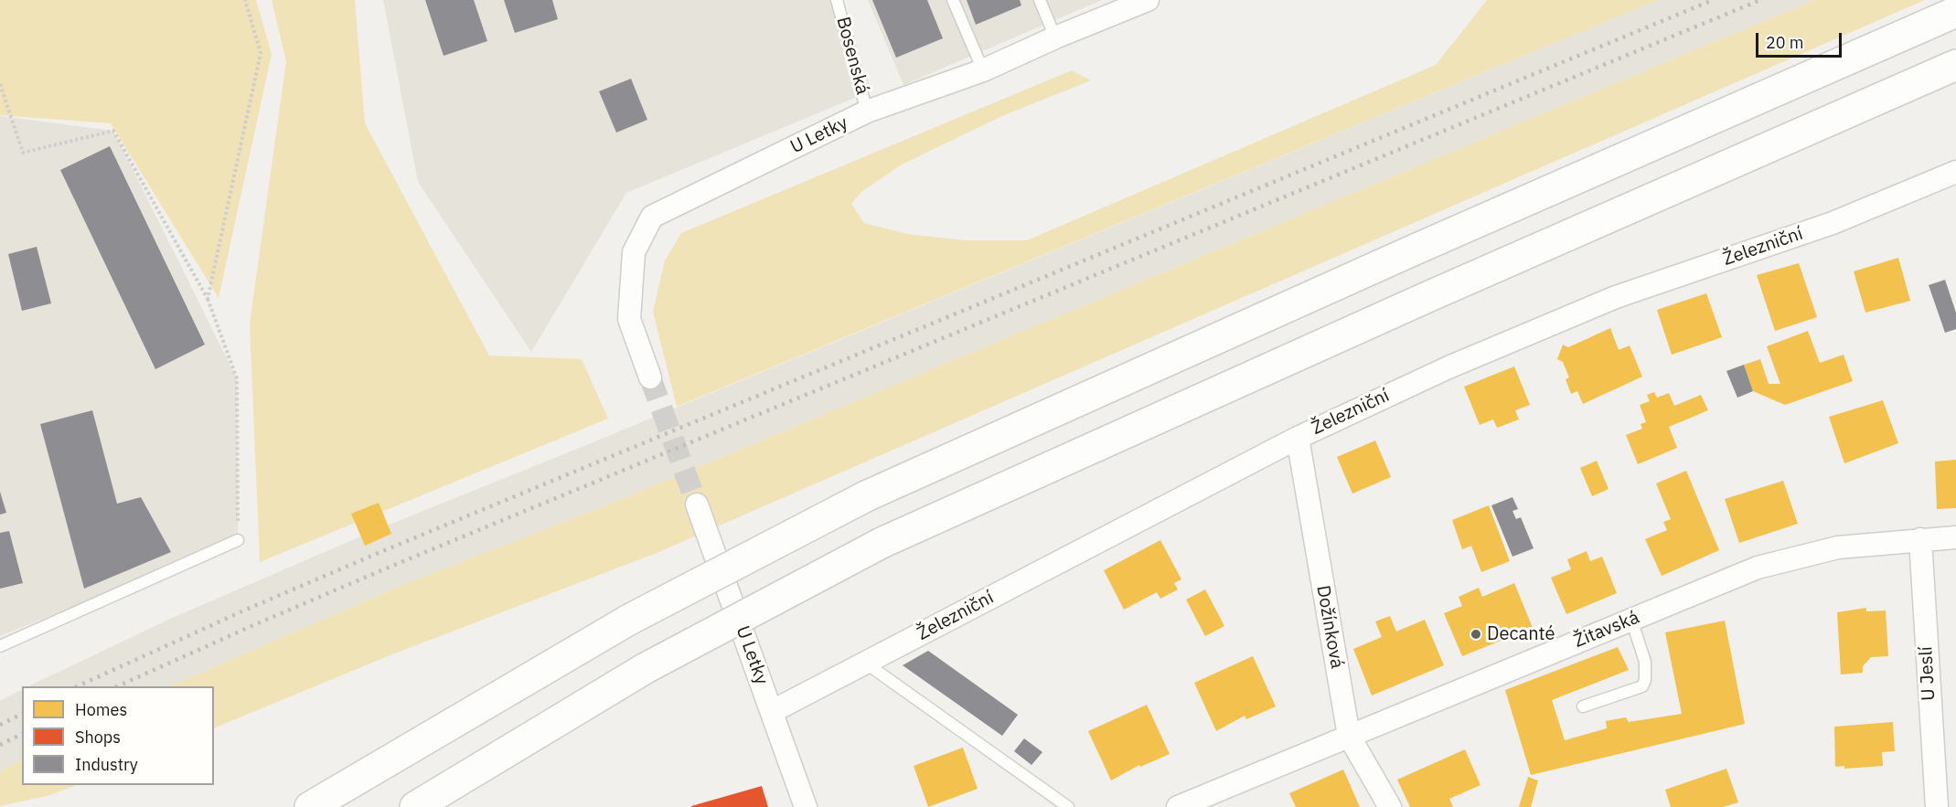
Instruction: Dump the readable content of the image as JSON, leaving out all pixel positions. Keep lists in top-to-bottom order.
{
  "streets": {
    "street": [
      "U Letky",
      "Železniční",
      "Dožínková",
      "Žitavská",
      "U Jeslí"
    ],
    "lane": ["Bosenská"]
  },
  "crossings": [
    ["Bosenská", "U Letky"],
    ["U Letky", "Železniční"],
    ["Železniční", "Dožínková"],
    ["Dožínková", "Žitavská"],
    ["Žitavská", "U Jeslí"]
  ],
  "places": ["Decanté"],
  "legend": ["Homes", "Shops", "Industry"],
  "scale_bar": "20 m"
}
